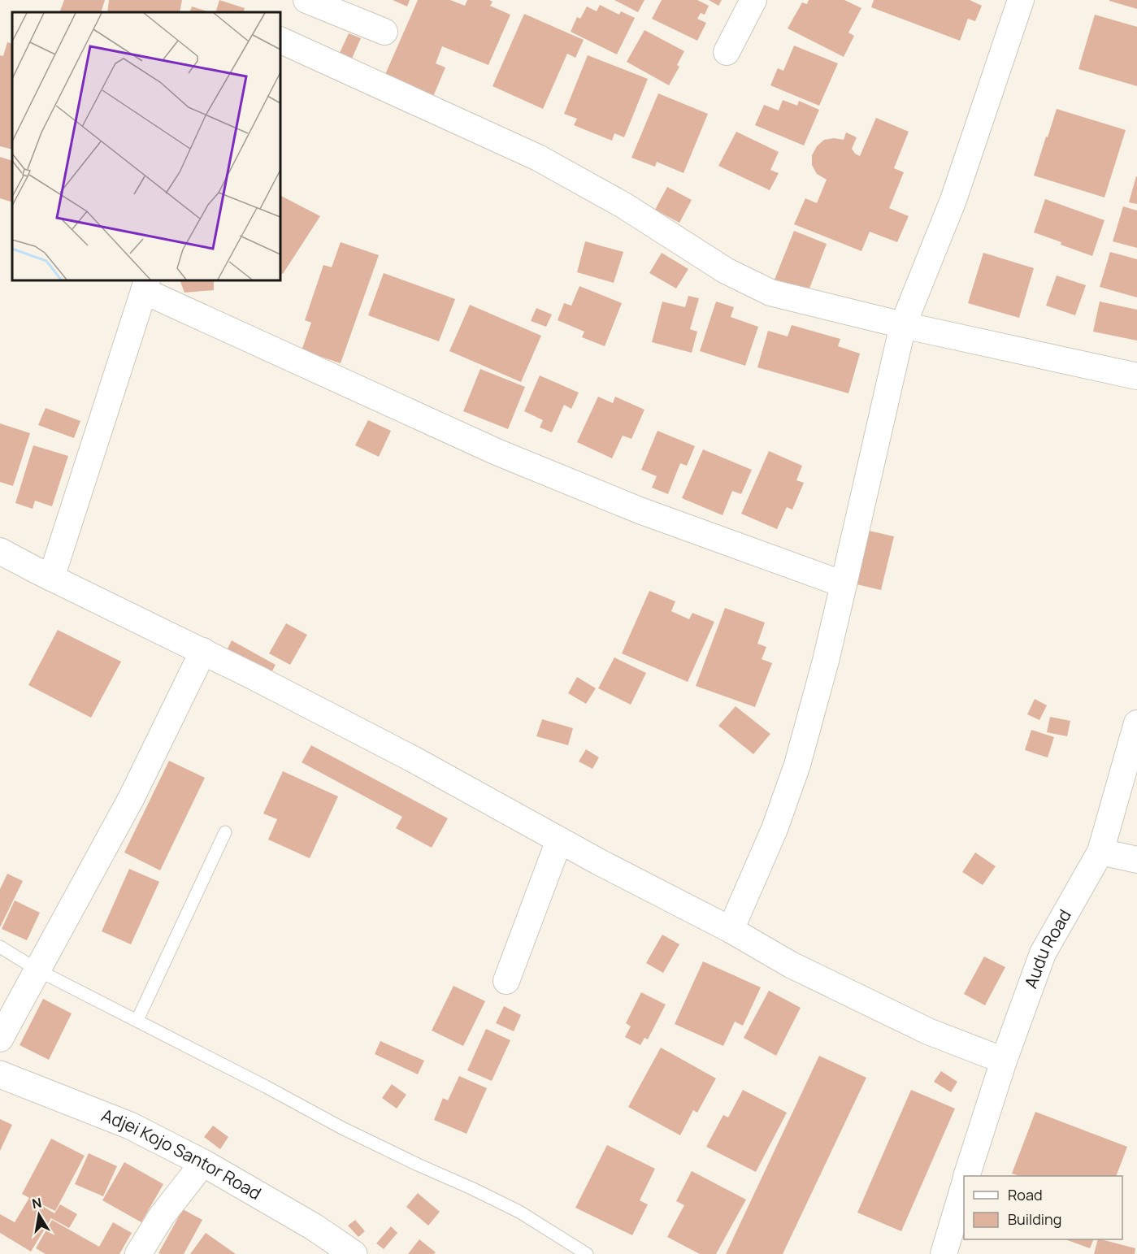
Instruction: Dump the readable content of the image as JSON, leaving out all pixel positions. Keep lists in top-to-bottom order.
{
  "streets": {
    "street": ["Audu Road", "Adjei Kojo Santor Road"]
  },
  "legend": ["Road", "Building"],
  "north": "top"
}
